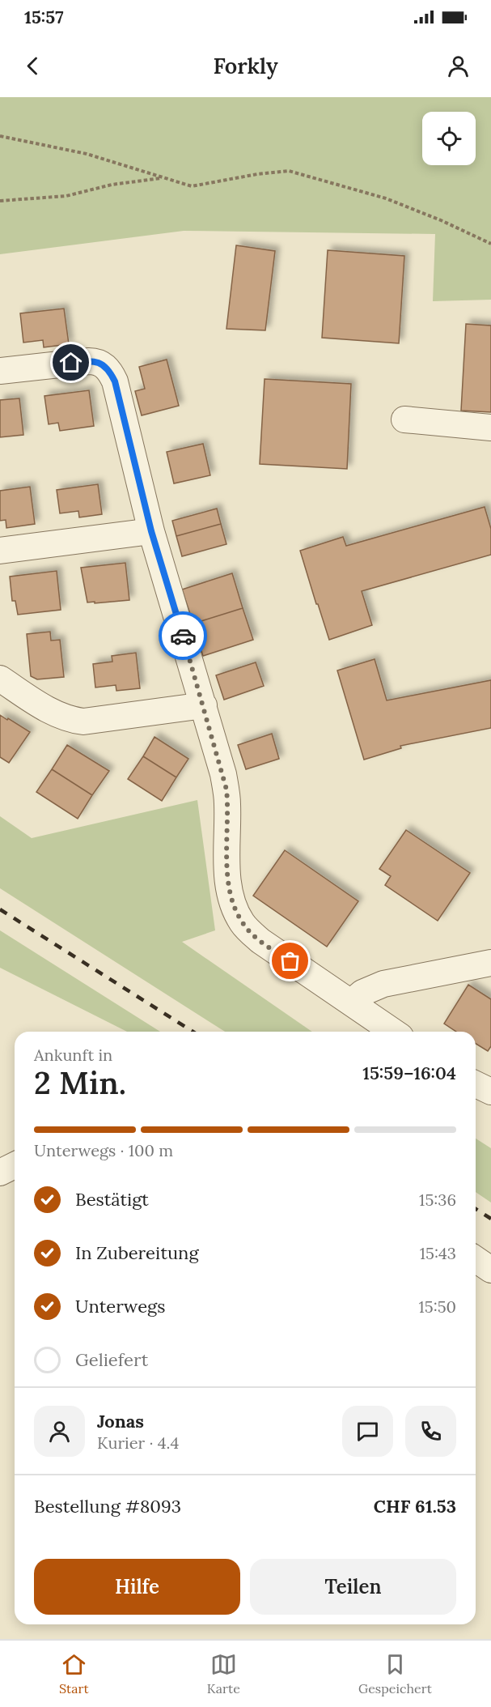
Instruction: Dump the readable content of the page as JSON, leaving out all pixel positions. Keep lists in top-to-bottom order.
{
  "page": {
    "status": "15:57",
    "header": "Forkly",
    "heading": ["2 Min.", "Ankunft in", "15:59–16:04"],
    "panel": [
      "Jonas",
      "Kurier · 4.4",
      "Bestellung #8093",
      "CHF 61.53"
    ],
    "bar": "Unterwegs · 100 m",
    "list": [
      ["Bestätigt", "15:36"],
      ["In Zubereitung", "15:43"],
      ["Unterwegs", "15:50"],
      "Geliefert"
    ],
    "buttons": ["Hilfe", "Teilen"],
    "tabs": ["Start", "Karte", "Gespeichert"]
  }
}
